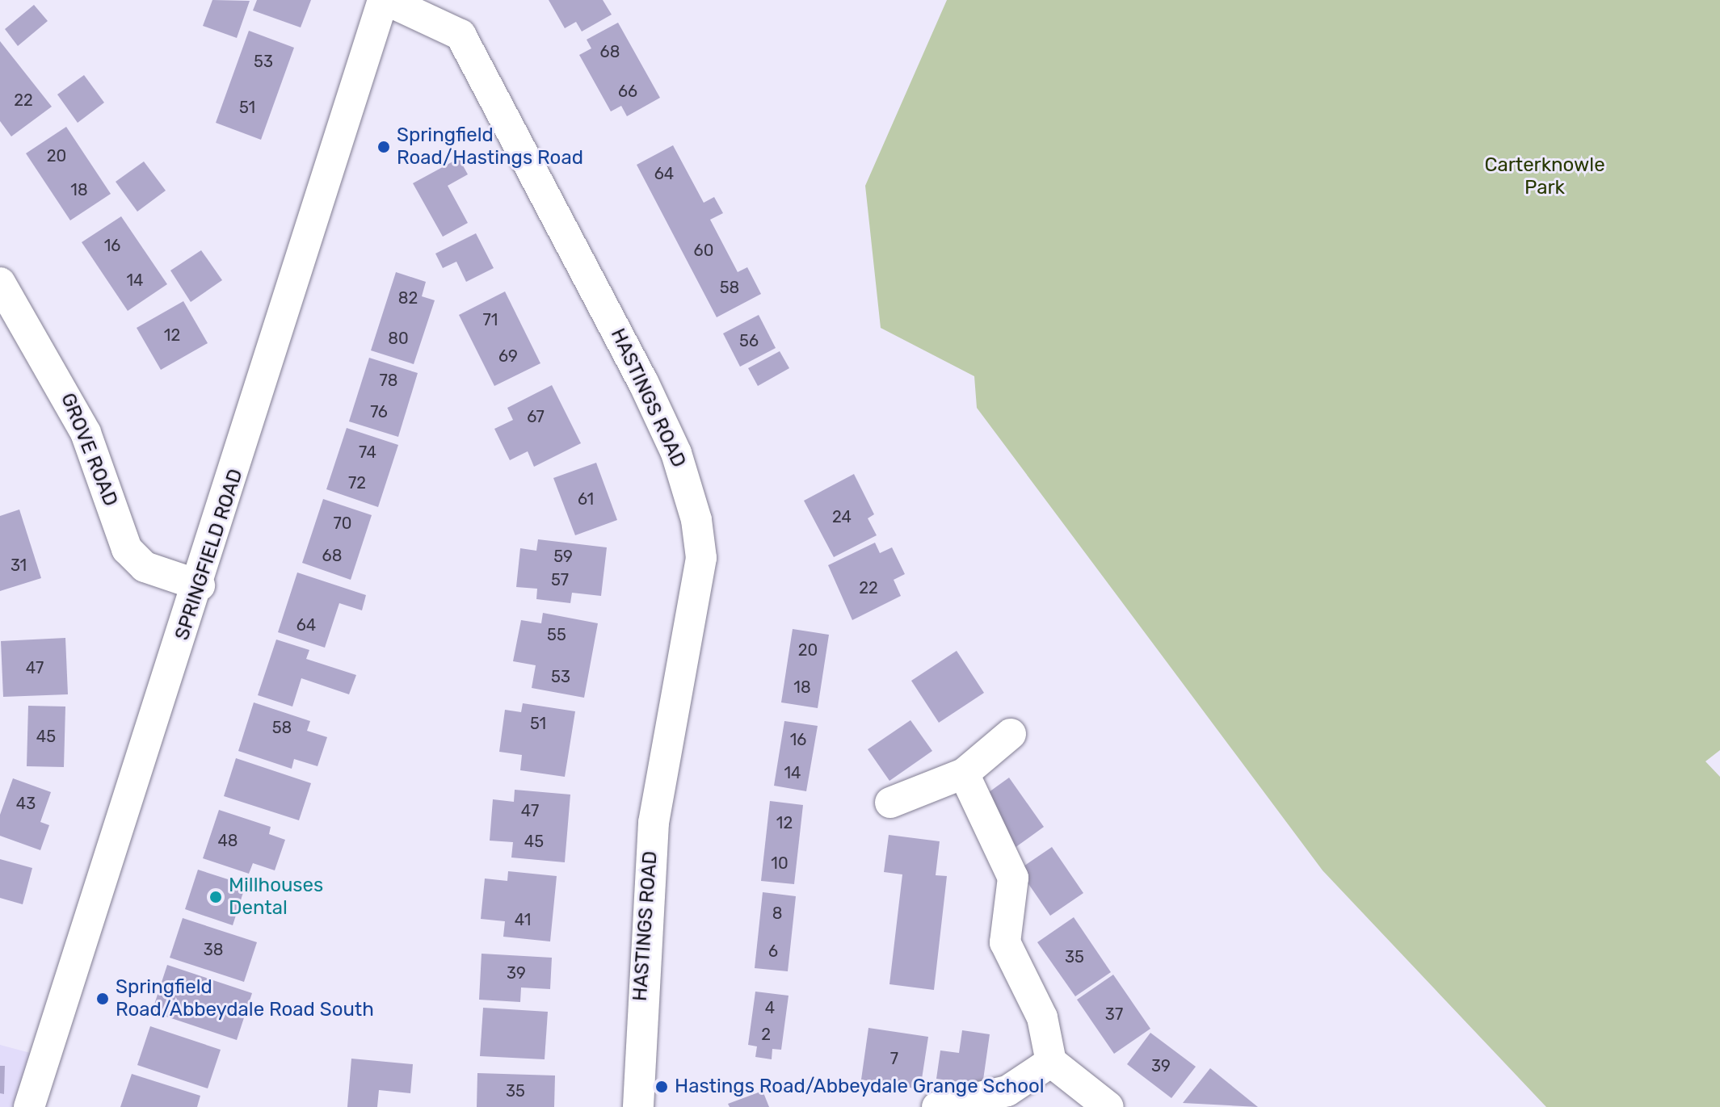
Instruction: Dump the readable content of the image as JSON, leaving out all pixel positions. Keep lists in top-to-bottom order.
{
  "streets": {
    "street": ["HASTINGS ROAD", "GROVE ROAD", "SPRINGFIELD ROAD"]
  },
  "crossings": [
    ["HASTINGS ROAD", "SPRINGFIELD ROAD"],
    ["GROVE ROAD", "SPRINGFIELD ROAD"]
  ],
  "parks": ["Carterknowle Park"],
  "places": [
    "Springfield Road/Hastings Road",
    "Millhouses Dental",
    "Springfield Road/Abbeydale Road South",
    "Hastings Road/Abbeydale Grange School"
  ],
  "house_numbers": [
    "68",
    "53",
    "66",
    "22",
    "51",
    "20",
    "64",
    "18",
    "16",
    "60",
    "14",
    "58",
    "82",
    "71",
    "12",
    "80",
    "56",
    "69",
    "78",
    "76",
    "67",
    "74",
    "72",
    "61",
    "24",
    "70",
    "68",
    "59",
    "31",
    "57",
    "22",
    "64",
    "55",
    "20",
    "47",
    "53",
    "18",
    "51",
    "58",
    "45",
    "16",
    "14",
    "43",
    "47",
    "12",
    "48",
    "45",
    "10",
    "8",
    "41",
    "38",
    "6",
    "35",
    "39",
    "4",
    "37",
    "2",
    "7",
    "39",
    "35"
  ]
}
